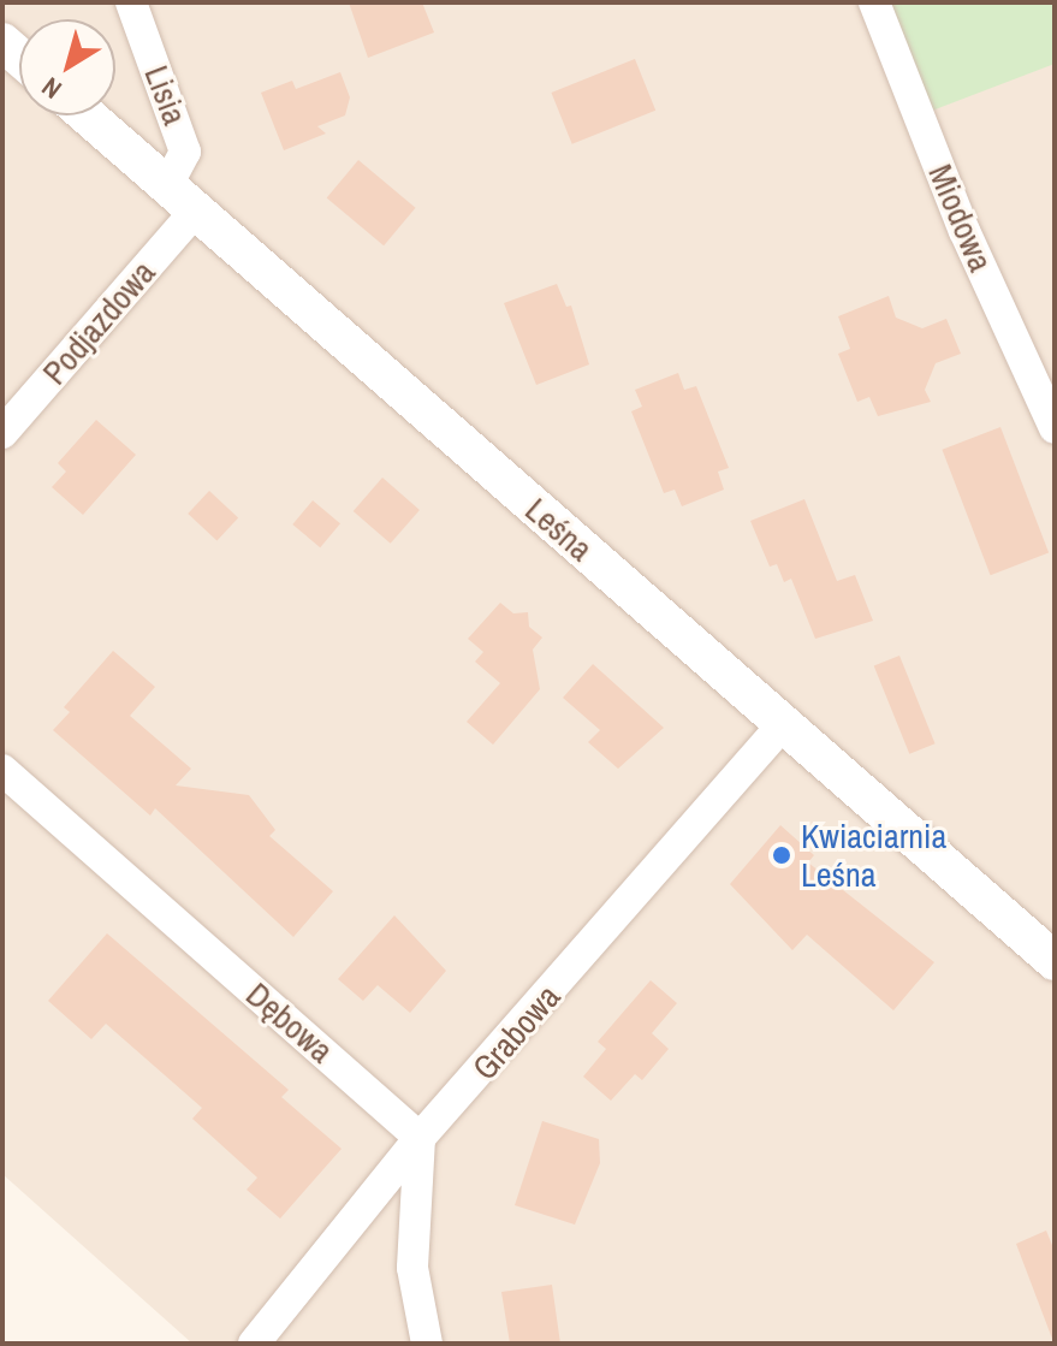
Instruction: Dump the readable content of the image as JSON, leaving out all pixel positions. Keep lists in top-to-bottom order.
{
  "streets": {
    "street": [
      "Lisia",
      "Miodowa",
      "Podjazdowa",
      "Leśna",
      "Dębowa",
      "Grabowa"
    ]
  },
  "crossings": [
    ["Lisia", "Leśna"],
    ["Podjazdowa", "Leśna"],
    ["Leśna", "Grabowa"],
    ["Dębowa", "Grabowa"]
  ],
  "places": ["Kwiaciarnia Leśna"],
  "north": "bottom left"
}
